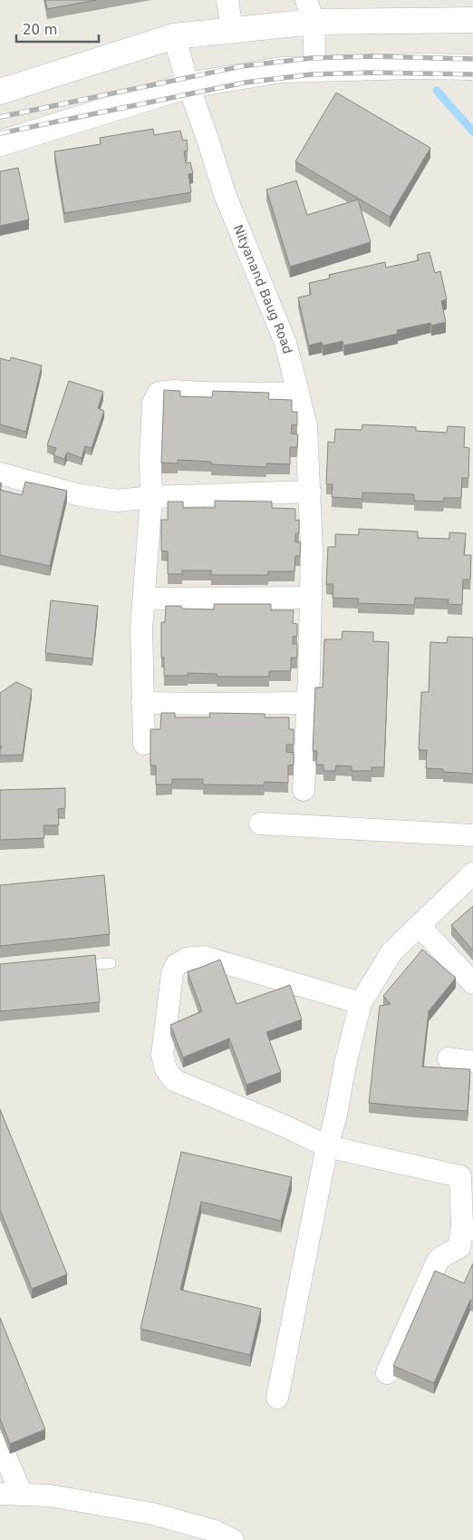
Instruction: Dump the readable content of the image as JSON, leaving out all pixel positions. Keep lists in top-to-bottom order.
{
  "streets": {
    "street": ["Nityanand Baug Road"]
  },
  "scale_bar": "20 m"
}
